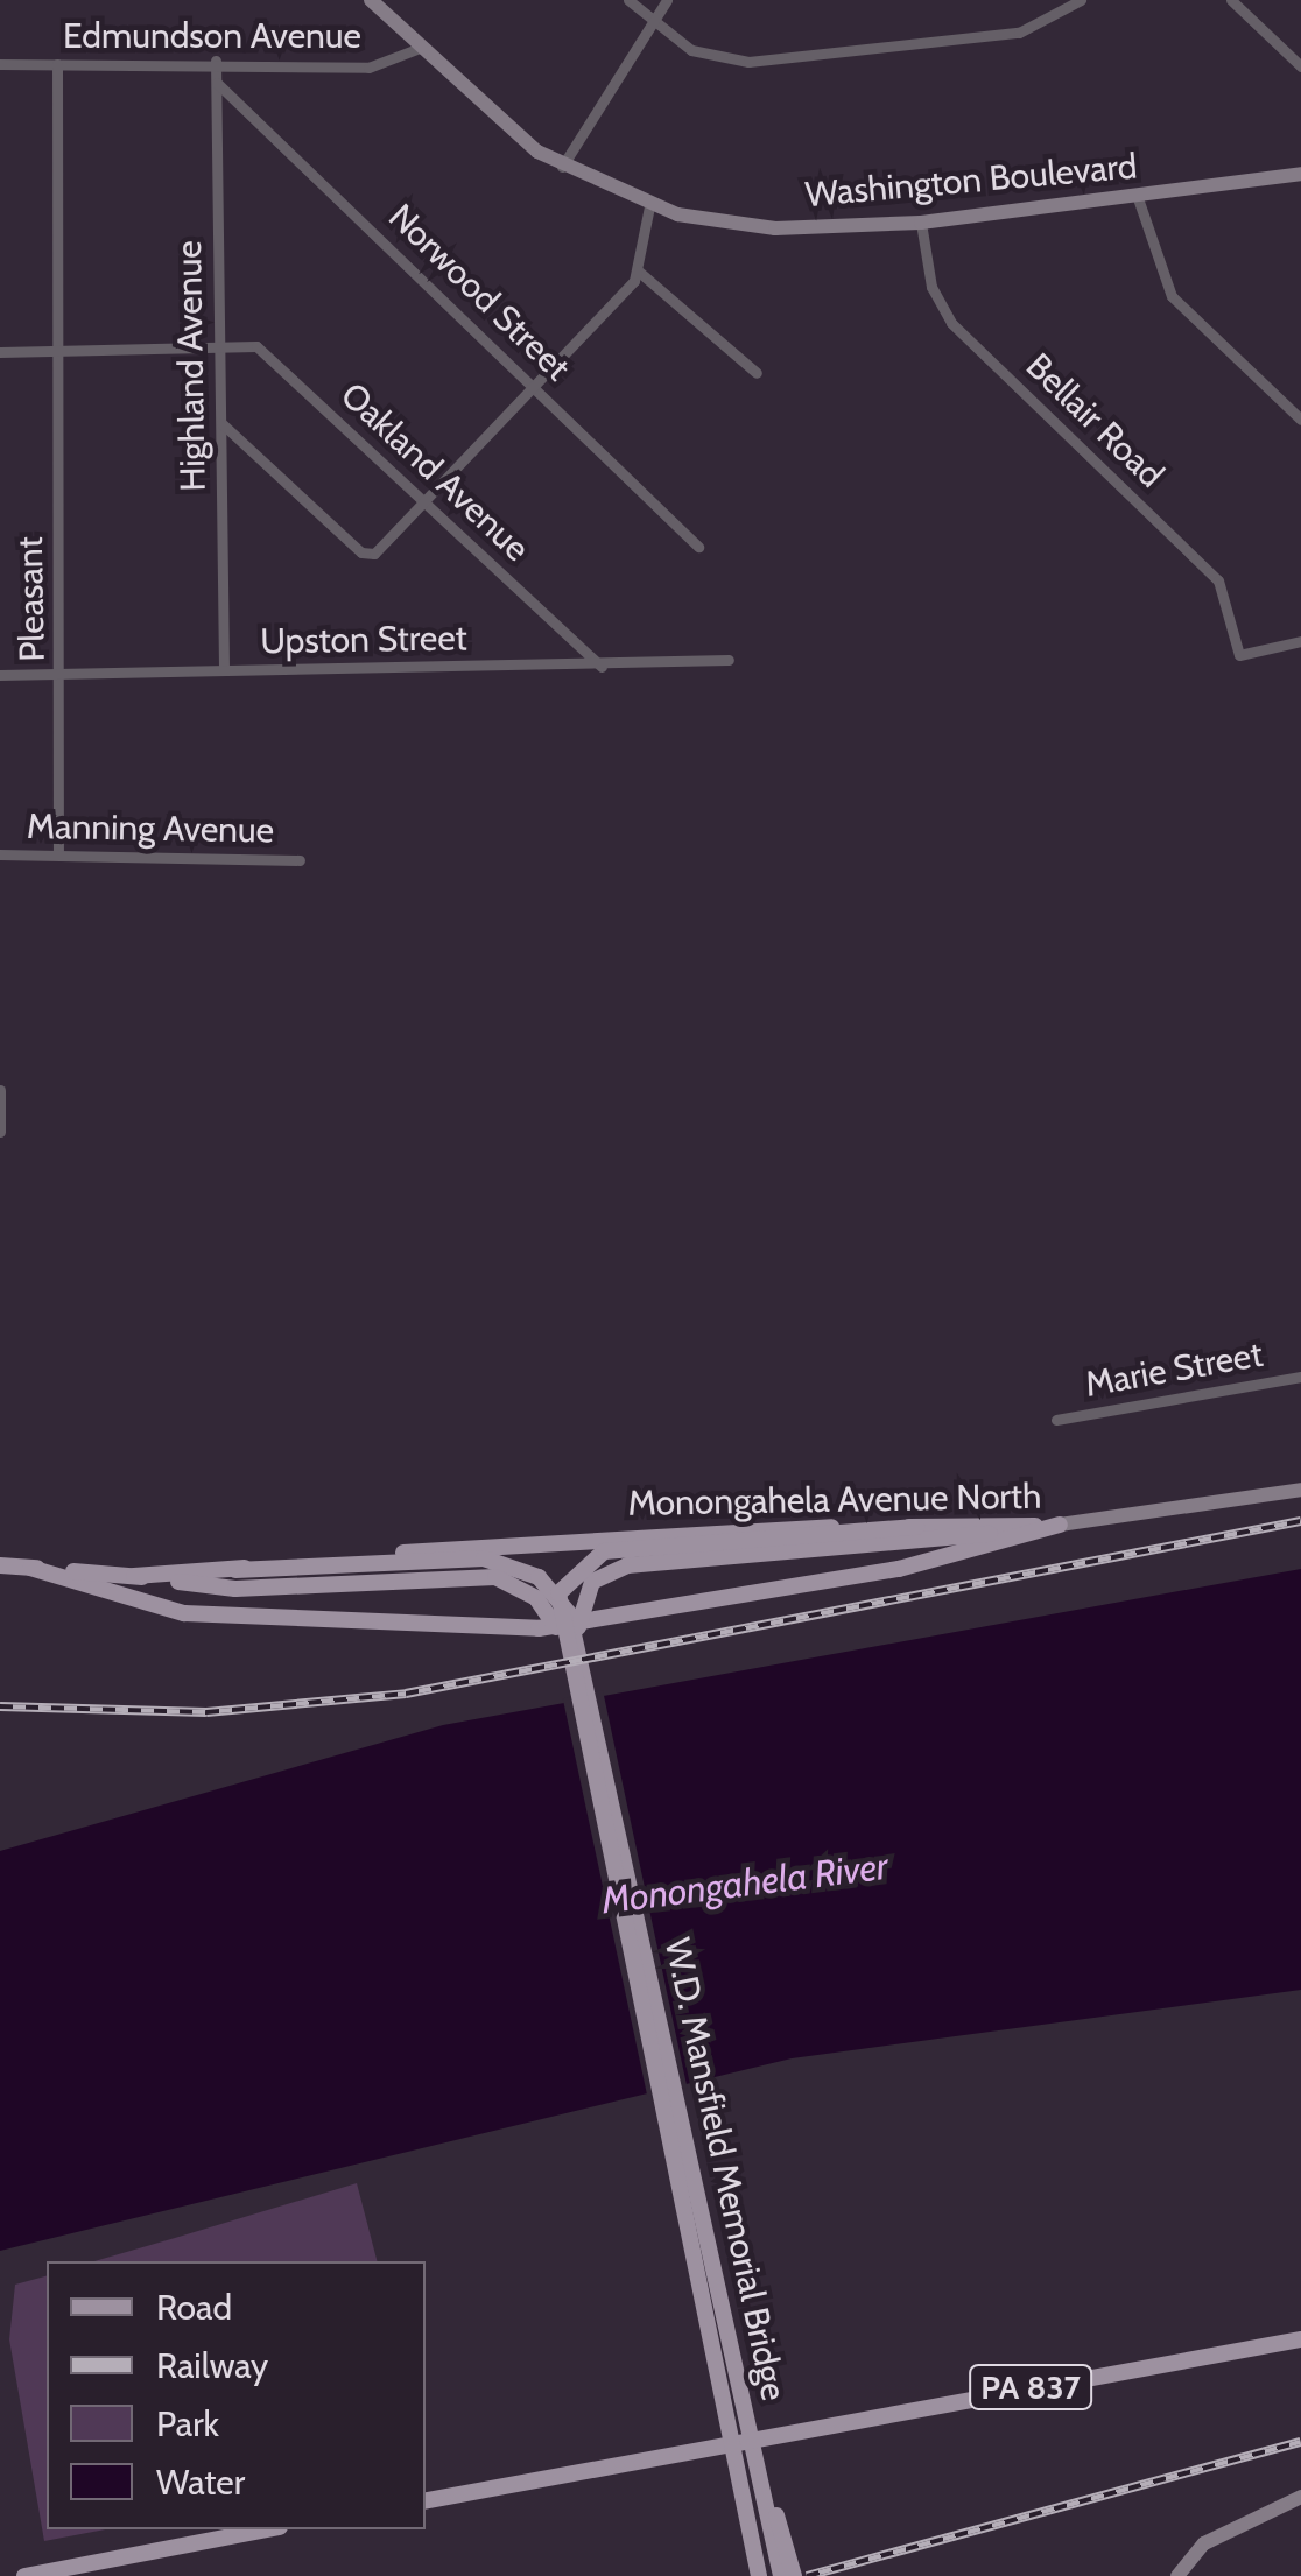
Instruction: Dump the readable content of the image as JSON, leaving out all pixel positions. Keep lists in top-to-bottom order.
{
  "streets": {
    "main road": ["Monongahela Avenue North", "W.D. Mansfield Memorial Bridge", "PA 837"],
    "street": [
      "Edmundson Avenue",
      "Washington Boulevard",
      "Norwood Street",
      "Highland Avenue",
      "Bellair Road",
      "Oakland Avenue",
      "Pleasant",
      "Upston Street",
      "Manning Avenue",
      "Marie Street"
    ]
  },
  "crossings": [
    ["Edmundson Avenue", "Washington Boulevard"],
    ["Edmundson Avenue", "Highland Avenue"],
    ["Edmundson Avenue", "Pleasant"],
    ["Washington Boulevard", "Bellair Road"],
    ["Norwood Street", "Highland Avenue"],
    ["Highland Avenue", "Oakland Avenue"],
    ["Highland Avenue", "Upston Street"],
    ["Oakland Avenue", "Upston Street"],
    ["Pleasant", "Upston Street"],
    ["Pleasant", "Manning Avenue"],
    ["W.D. Mansfield Memorial Bridge", "PA 837"]
  ],
  "water": ["Monongahela River"],
  "legend": [
    "Road",
    "Railway",
    "Park",
    "Water"
  ]
}
